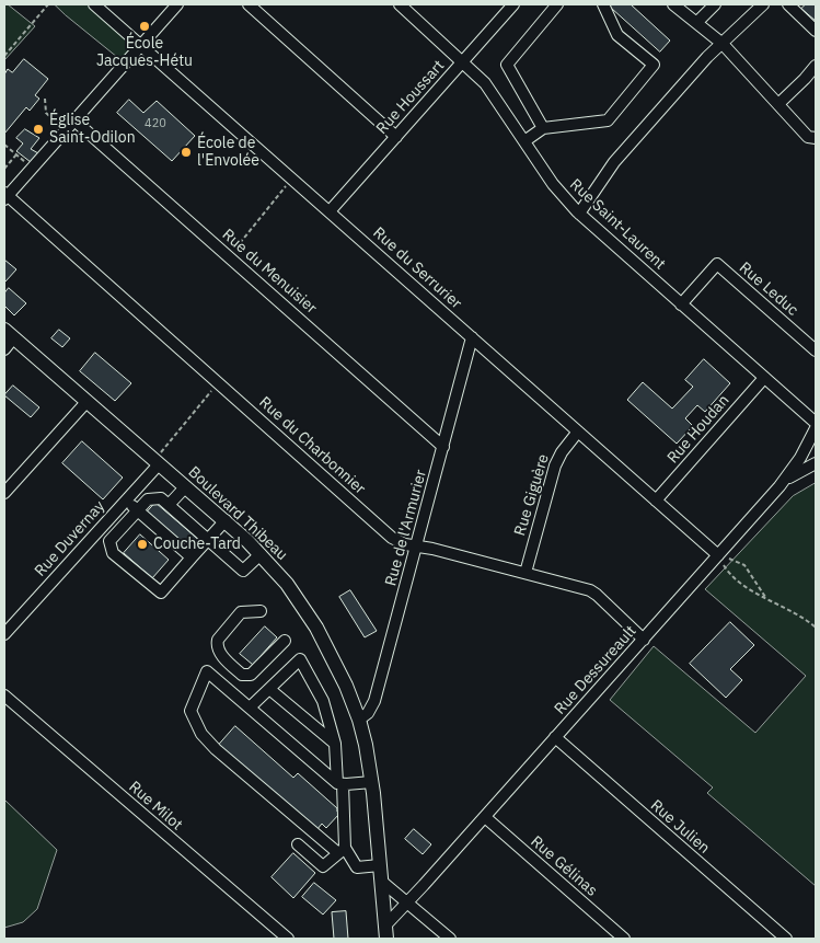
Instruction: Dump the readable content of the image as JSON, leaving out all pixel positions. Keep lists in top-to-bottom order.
{
  "streets": {
    "main road": ["Boulevard Thibeau"],
    "street": [
      "Rue Houssart",
      "Rue Saint-Laurent",
      "Rue du Serrurier",
      "Rue du Menuisier",
      "Rue Leduc",
      "Rue Houdan",
      "Rue du Charbonnier",
      "Rue Giguère",
      "Rue de l'Armurier",
      "Rue Duvernay",
      "Rue Dessureault",
      "Rue Milot",
      "Rue Julien",
      "Rue Gélinas"
    ]
  },
  "crossings": [
    ["Rue Houssart", "Rue Saint-Laurent"],
    ["Rue Houssart", "Rue du Serrurier"],
    ["Rue Saint-Laurent", "Rue Leduc"],
    ["Rue Saint-Laurent", "Rue Houdan"],
    ["Rue du Serrurier", "Rue Houdan"],
    ["Rue du Serrurier", "Rue Giguère"],
    ["Rue du Serrurier", "Rue de l'Armurier"],
    ["Rue du Serrurier", "Rue Dessureault"],
    ["Rue du Menuisier", "Rue de l'Armurier"],
    ["Rue du Charbonnier", "Rue Giguère"],
    ["Rue du Charbonnier", "Rue de l'Armurier"],
    ["Rue du Charbonnier", "Rue Dessureault"],
    ["Boulevard Thibeau", "Rue de l'Armurier"],
    ["Boulevard Thibeau", "Rue Duvernay"],
    ["Boulevard Thibeau", "Rue Dessureault"],
    ["Rue Dessureault", "Rue Julien"],
    ["Rue Dessureault", "Rue Gélinas"]
  ],
  "places": [
    "École Jacques-Hétu",
    "Église Saint-Odilon",
    "École de l'Envolée",
    "Couche-Tard"
  ],
  "house_numbers": ["420"]
}
